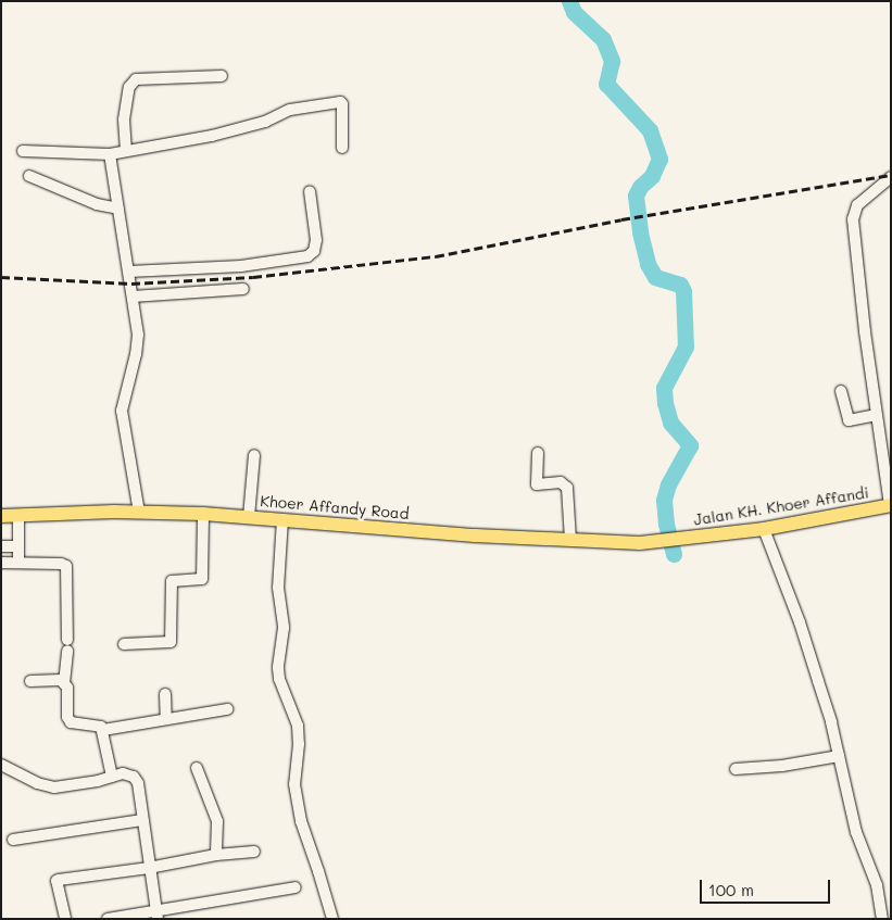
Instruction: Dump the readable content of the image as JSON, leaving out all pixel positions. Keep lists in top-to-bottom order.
{
  "streets": {
    "main road": ["Jalan KH. Khoer Affandi", "Khoer Affandy Road"]
  },
  "crossings": [
    ["Jalan KH. Khoer Affandi", "Khoer Affandy Road"]
  ],
  "scale_bar": "100 m"
}
